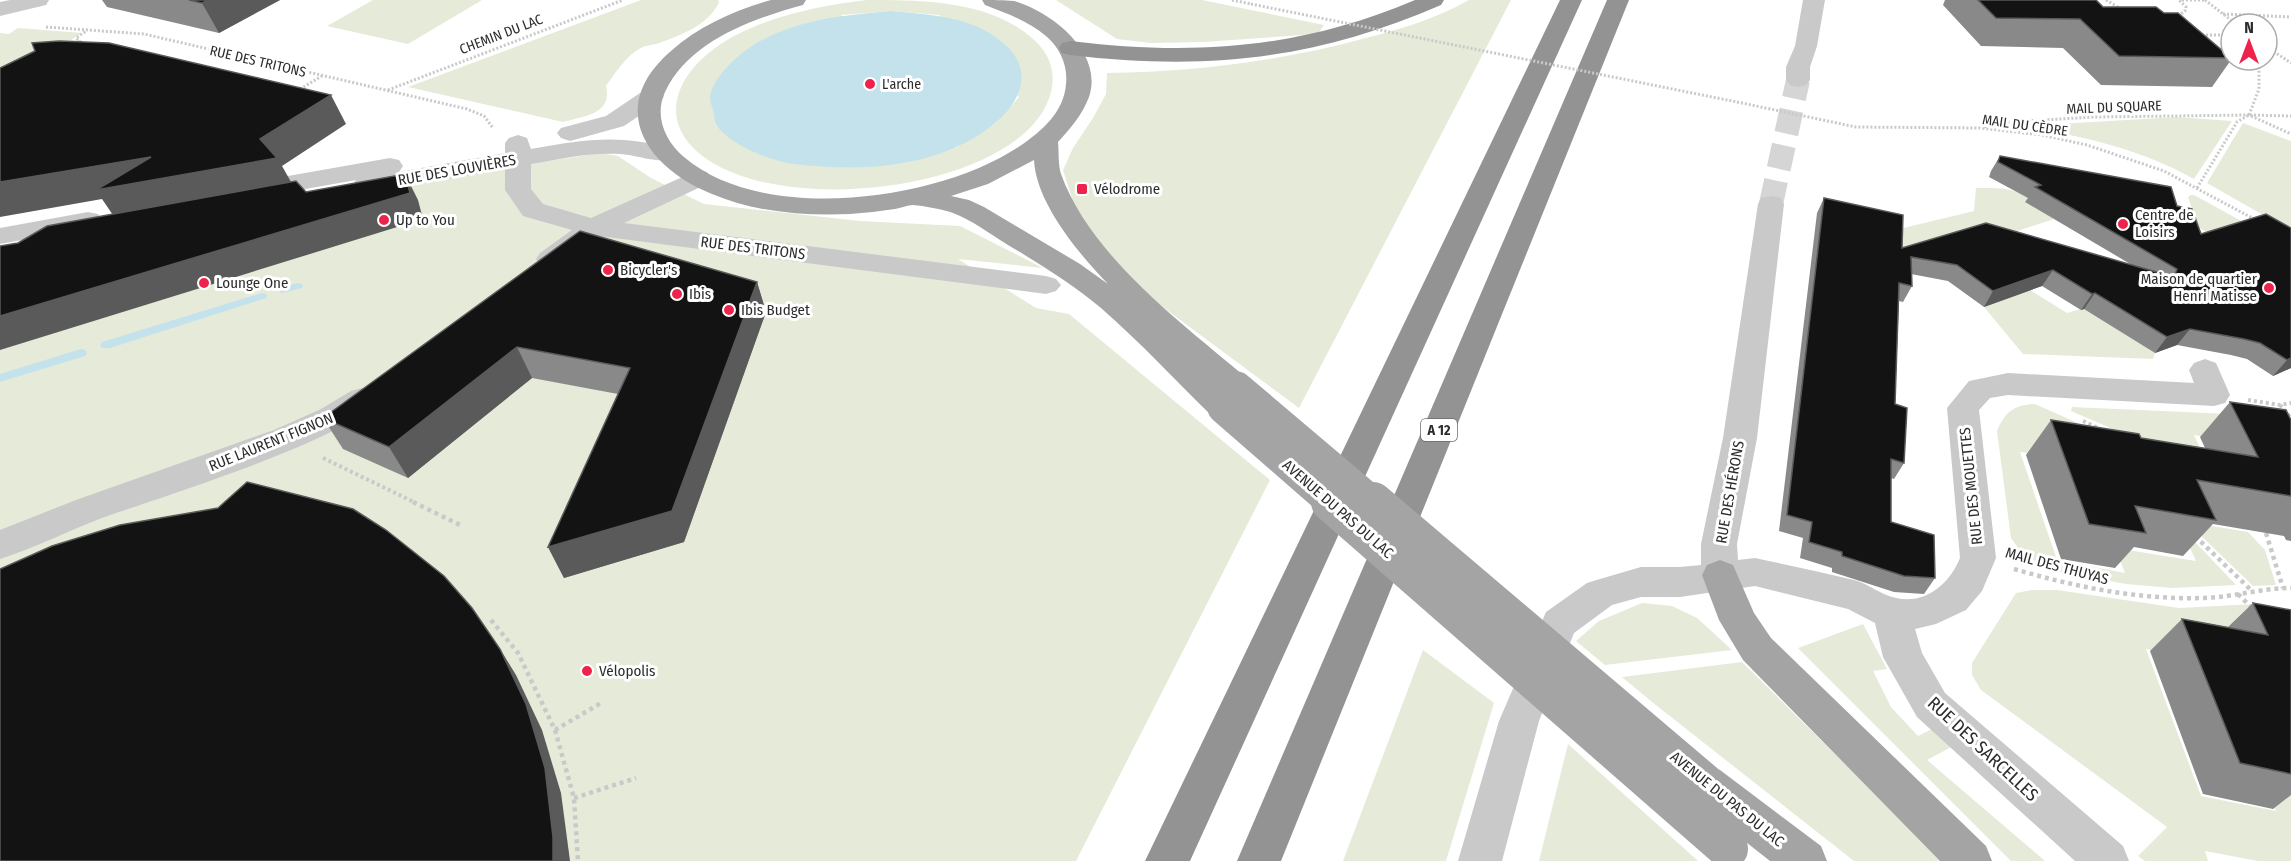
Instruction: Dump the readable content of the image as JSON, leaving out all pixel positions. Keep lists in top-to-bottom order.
{
  "streets": {
    "highway": ["A 12"],
    "main road": ["AVENUE DU PAS DU LAC"],
    "street": [
      "RUE DES TRITONS",
      "RUE DES LOUVIÈRES",
      "RUE LAURENT FIGNON",
      "RUE DES MOUETTES",
      "RUE DES HÉRONS",
      "RUE DES SARCELLES"
    ],
    "path": [
      "CHEMIN DU LAC",
      "MAIL DU SQUARE",
      "MAIL DU CÈDRE",
      "MAIL DES THUYAS"
    ]
  },
  "crossings": [
    ["CHEMIN DU LAC", "RUE DES TRITONS"],
    ["RUE DES TRITONS", "RUE DES LOUVIÈRES"],
    ["MAIL DU SQUARE", "MAIL DU CÈDRE"],
    ["RUE DES MOUETTES", "RUE DES HÉRONS"],
    ["RUE DES MOUETTES", "MAIL DES THUYAS"],
    ["RUE DES MOUETTES", "RUE DES SARCELLES"]
  ],
  "places": {
    "other": [
      "L'arche",
      "Up to You",
      "Centre de Loisirs",
      "Bicycler's",
      "Lounge One",
      "Maison de quartier Henri Matisse",
      "Ibis",
      "Ibis Budget",
      "Vélopolis"
    ],
    "transit": ["Vélodrome"]
  },
  "north": "top"
}
